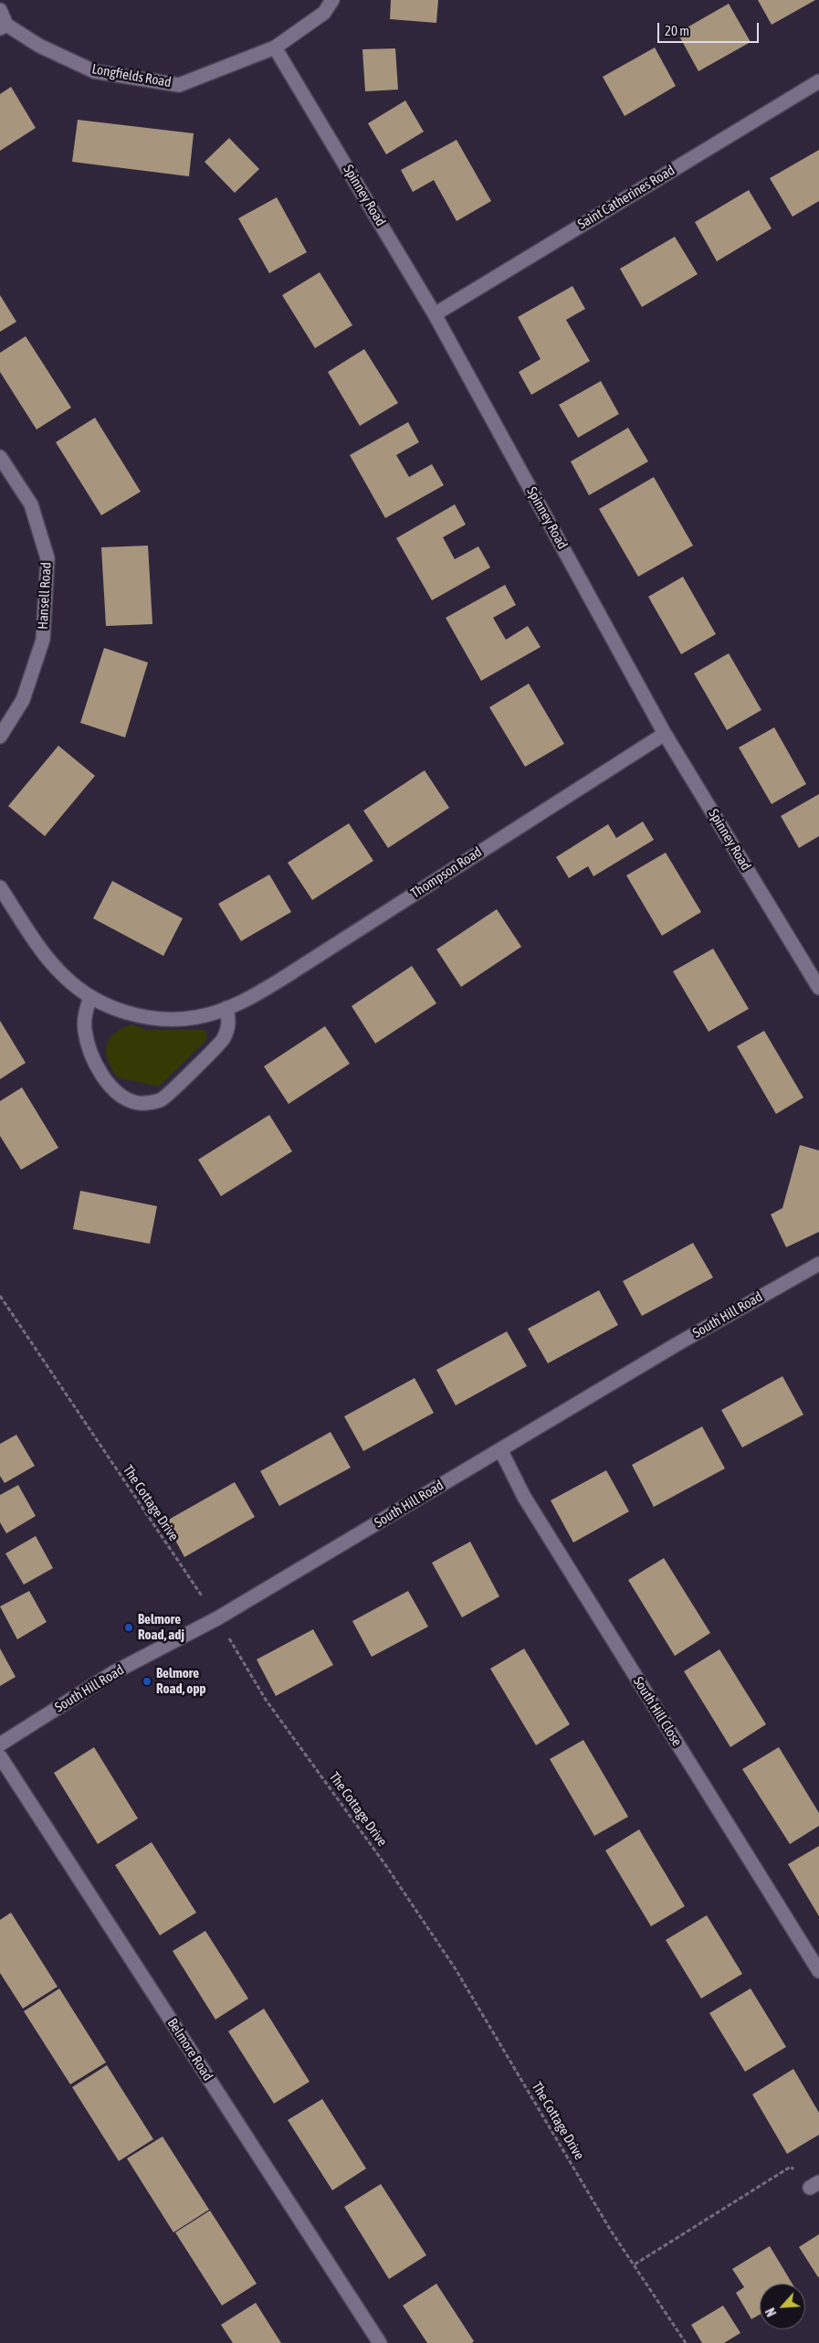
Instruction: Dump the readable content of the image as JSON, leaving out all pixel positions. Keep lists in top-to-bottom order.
{
  "streets": {
    "street": [
      "Longfields Road",
      "Spinney Road",
      "Saint Catherines Road",
      "Hansell Road",
      "Thompson Road",
      "South Hill Road",
      "South Hill Close",
      "Belmore Road"
    ],
    "path": ["The Cottage Drive"]
  },
  "crossings": [
    ["Longfields Road", "Spinney Road"],
    ["Spinney Road", "Saint Catherines Road"],
    ["Spinney Road", "Thompson Road"],
    ["South Hill Road", "The Cottage Drive"],
    ["South Hill Road", "South Hill Close"]
  ],
  "places": ["Belmore Road, adj", "Belmore Road, opp"],
  "scale_bar": "20 m",
  "north": "bottom left"
}
